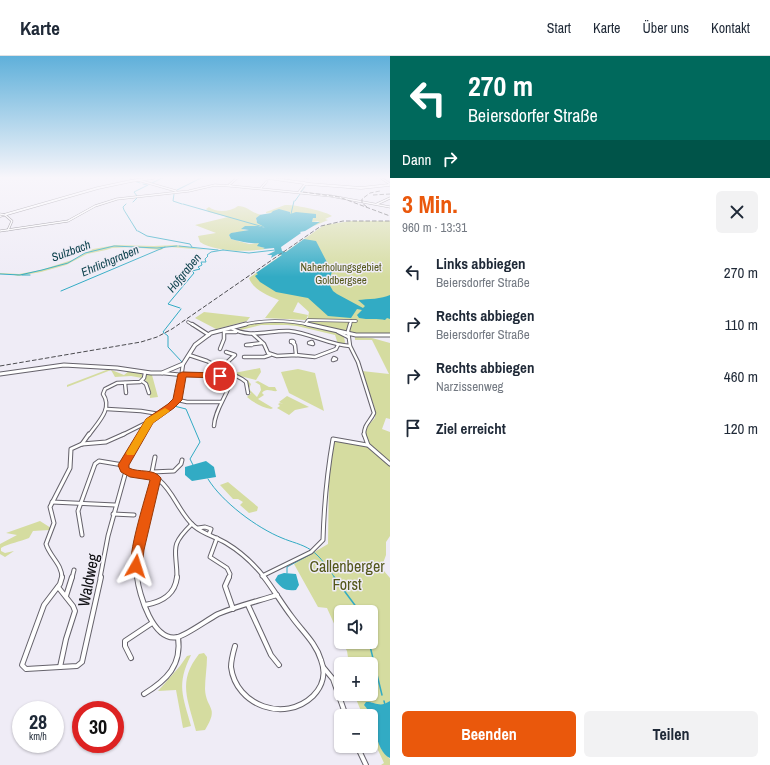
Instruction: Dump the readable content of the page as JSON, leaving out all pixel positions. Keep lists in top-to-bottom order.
{
  "streets": {
    "street": ["Waldweg"]
  },
  "water": ["Sulzbach", "Ehrlichgraben", "Hofgraben"],
  "parks": ["Naherholungsgebiet Goldbergsee", "Callenberger Forst"],
  "page": {
    "header": "Karte",
    "nav": [
      "Start",
      "Karte",
      "Über uns",
      "Kontakt"
    ],
    "turn": ["270 m", "Beiersdorfer Straße"],
    "then": "Dann",
    "heading": ["3 Min.", "960 m · 13:31"],
    "list": [
      {
        "name": "Links abbiegen",
        "note": "Beiersdorfer Straße",
        "value": "270 m"
      },
      {
        "name": "Rechts abbiegen",
        "note": "Beiersdorfer Straße",
        "value": "110 m"
      },
      {
        "name": "Rechts abbiegen",
        "note": "Narzissenweg",
        "value": "460 m"
      },
      {
        "name": "Ziel erreicht",
        "value": "120 m"
      }
    ],
    "map_buttons": ["+", "−"],
    "speed": "28 km/h",
    "limit": "30",
    "buttons": ["Beenden", "Teilen"]
  }
}
